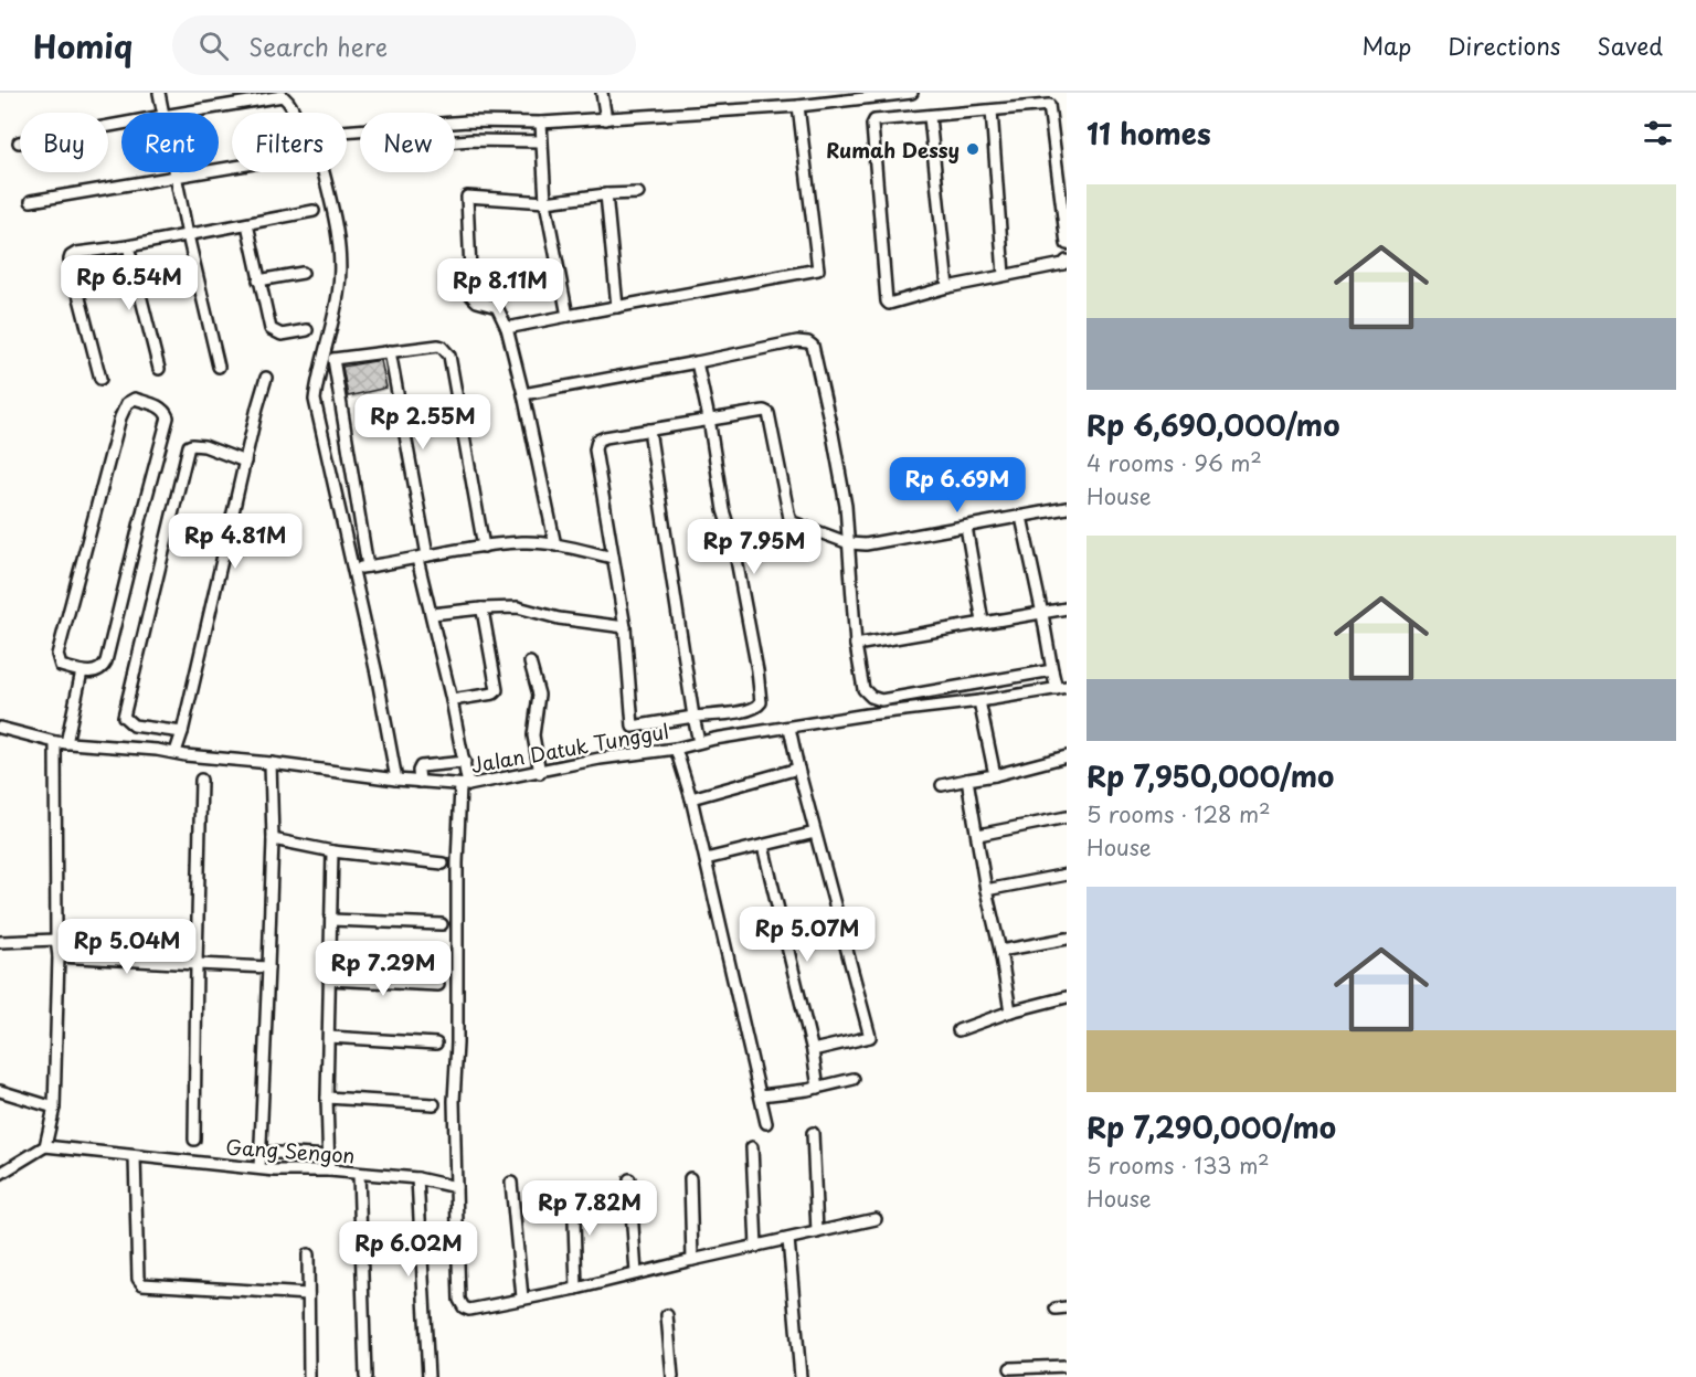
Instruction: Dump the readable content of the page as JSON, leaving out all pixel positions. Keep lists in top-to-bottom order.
{
  "streets": {
    "street": ["Jalan Datuk Tunggul", "Gang Sengon"]
  },
  "places": ["Rumah Dessy"],
  "page": {
    "header": "Homiq",
    "search": "Search here",
    "nav": ["Map", "Directions", "Saved"],
    "heading": "11 homes",
    "chip": [
      "Buy",
      "Rent",
      "Filters",
      "New"
    ],
    "list": [
      {
        "name": "Rp 6,690,000/mo",
        "note": "4 rooms · 96 m² · House"
      },
      {
        "name": "Rp 7,950,000/mo",
        "note": "5 rooms · 128 m² · House"
      },
      {
        "name": "Rp 7,290,000/mo",
        "note": "5 rooms · 133 m² · House"
      }
    ],
    "price": [
      "Rp 6.54M",
      "Rp 8.11M",
      "Rp 2.55M",
      "Rp 6.69M",
      "Rp 4.81M",
      "Rp 7.95M",
      "Rp 5.07M",
      "Rp 5.04M",
      "Rp 7.29M",
      "Rp 7.82M",
      "Rp 6.02M"
    ]
  }
}
